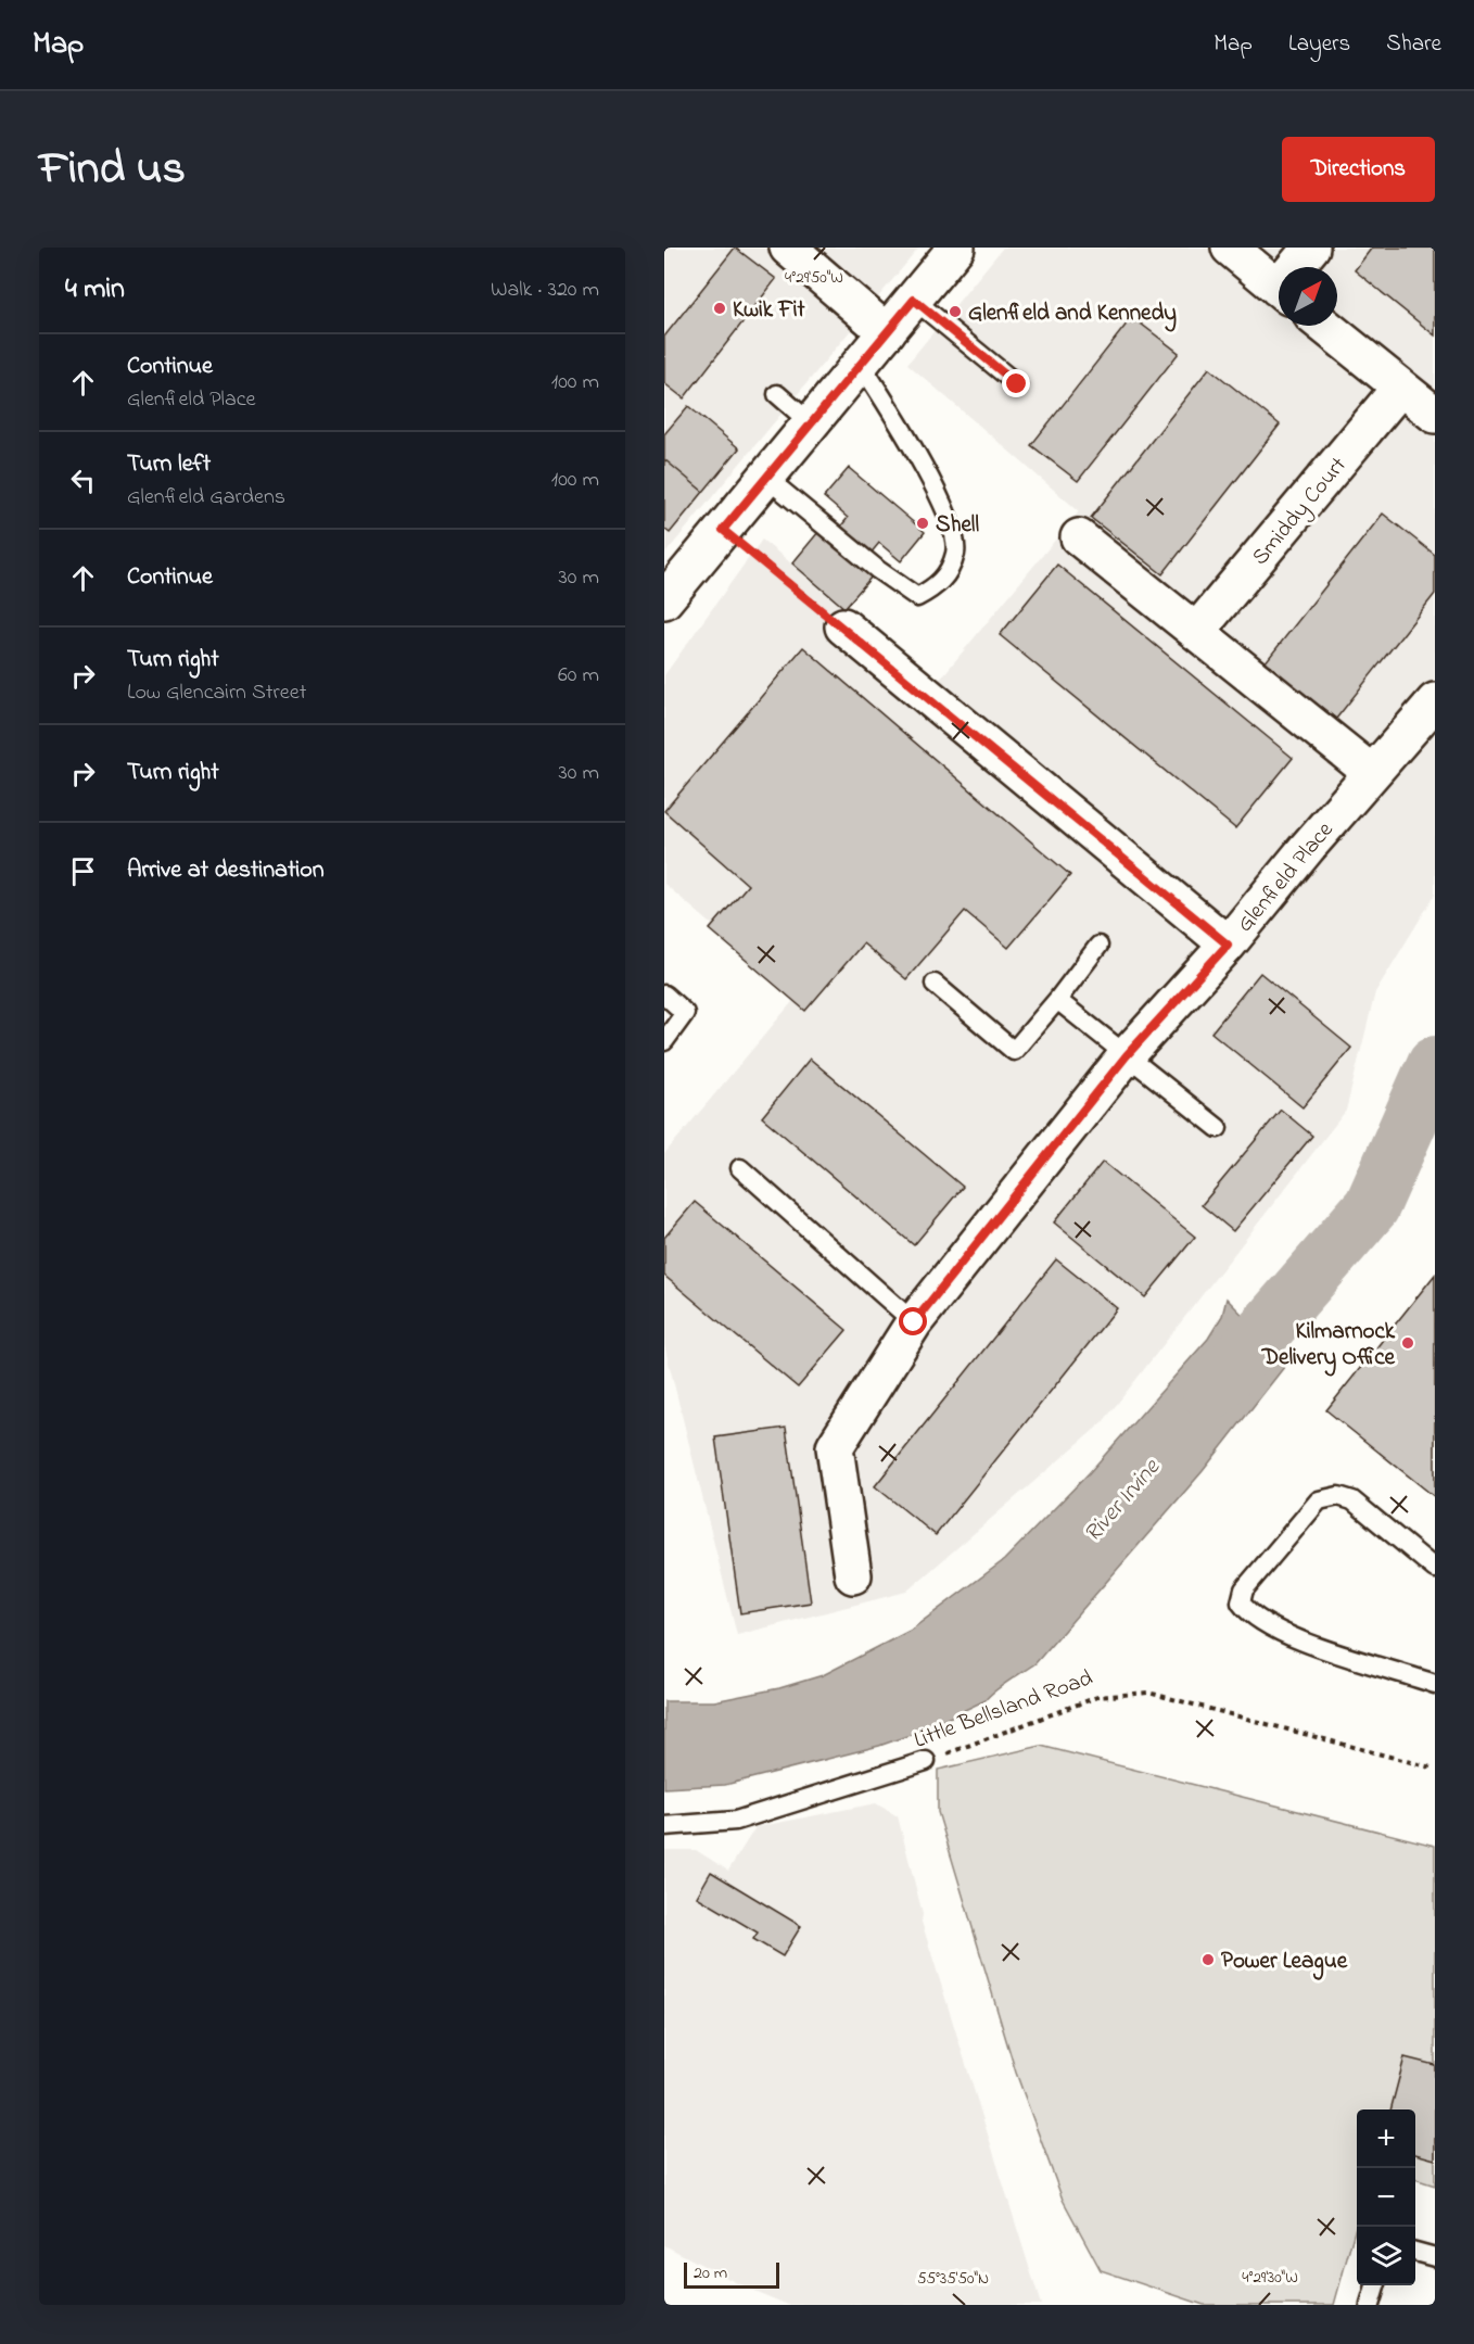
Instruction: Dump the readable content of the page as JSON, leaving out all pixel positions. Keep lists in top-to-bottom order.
{
  "streets": {
    "street": ["Smiddy Court", "Glenfield Place"],
    "lane": ["Little Bellsland Road"]
  },
  "water": ["River Irvine"],
  "places": [
    "Kwik Fit",
    "Glenfield and Kennedy",
    "Shell",
    "Kilmarnock Delivery Office",
    "Power League"
  ],
  "scale_bar": "20 m",
  "north": "top right",
  "page": {
    "header": "Map",
    "nav": ["Map", "Layers", "Share"],
    "title": "Find us",
    "buttons": "Directions",
    "heading": ["4 min", "Walk · 320 m"],
    "list": [
      ["Continue", "Glenfield Place", "100 m"],
      ["Turn left", "Glenfield Gardens", "100 m"],
      ["Continue", "30 m"],
      ["Turn right", "Low Glencairn Street", "60 m"],
      ["Turn right", "30 m"],
      "Arrive at destination"
    ],
    "map_buttons": ["+", "−"],
    "scale": "20 m"
  },
  "coordinates": ["4°29'50\"W", "4°29'30\"W", "55°35'50\"N"]
}
